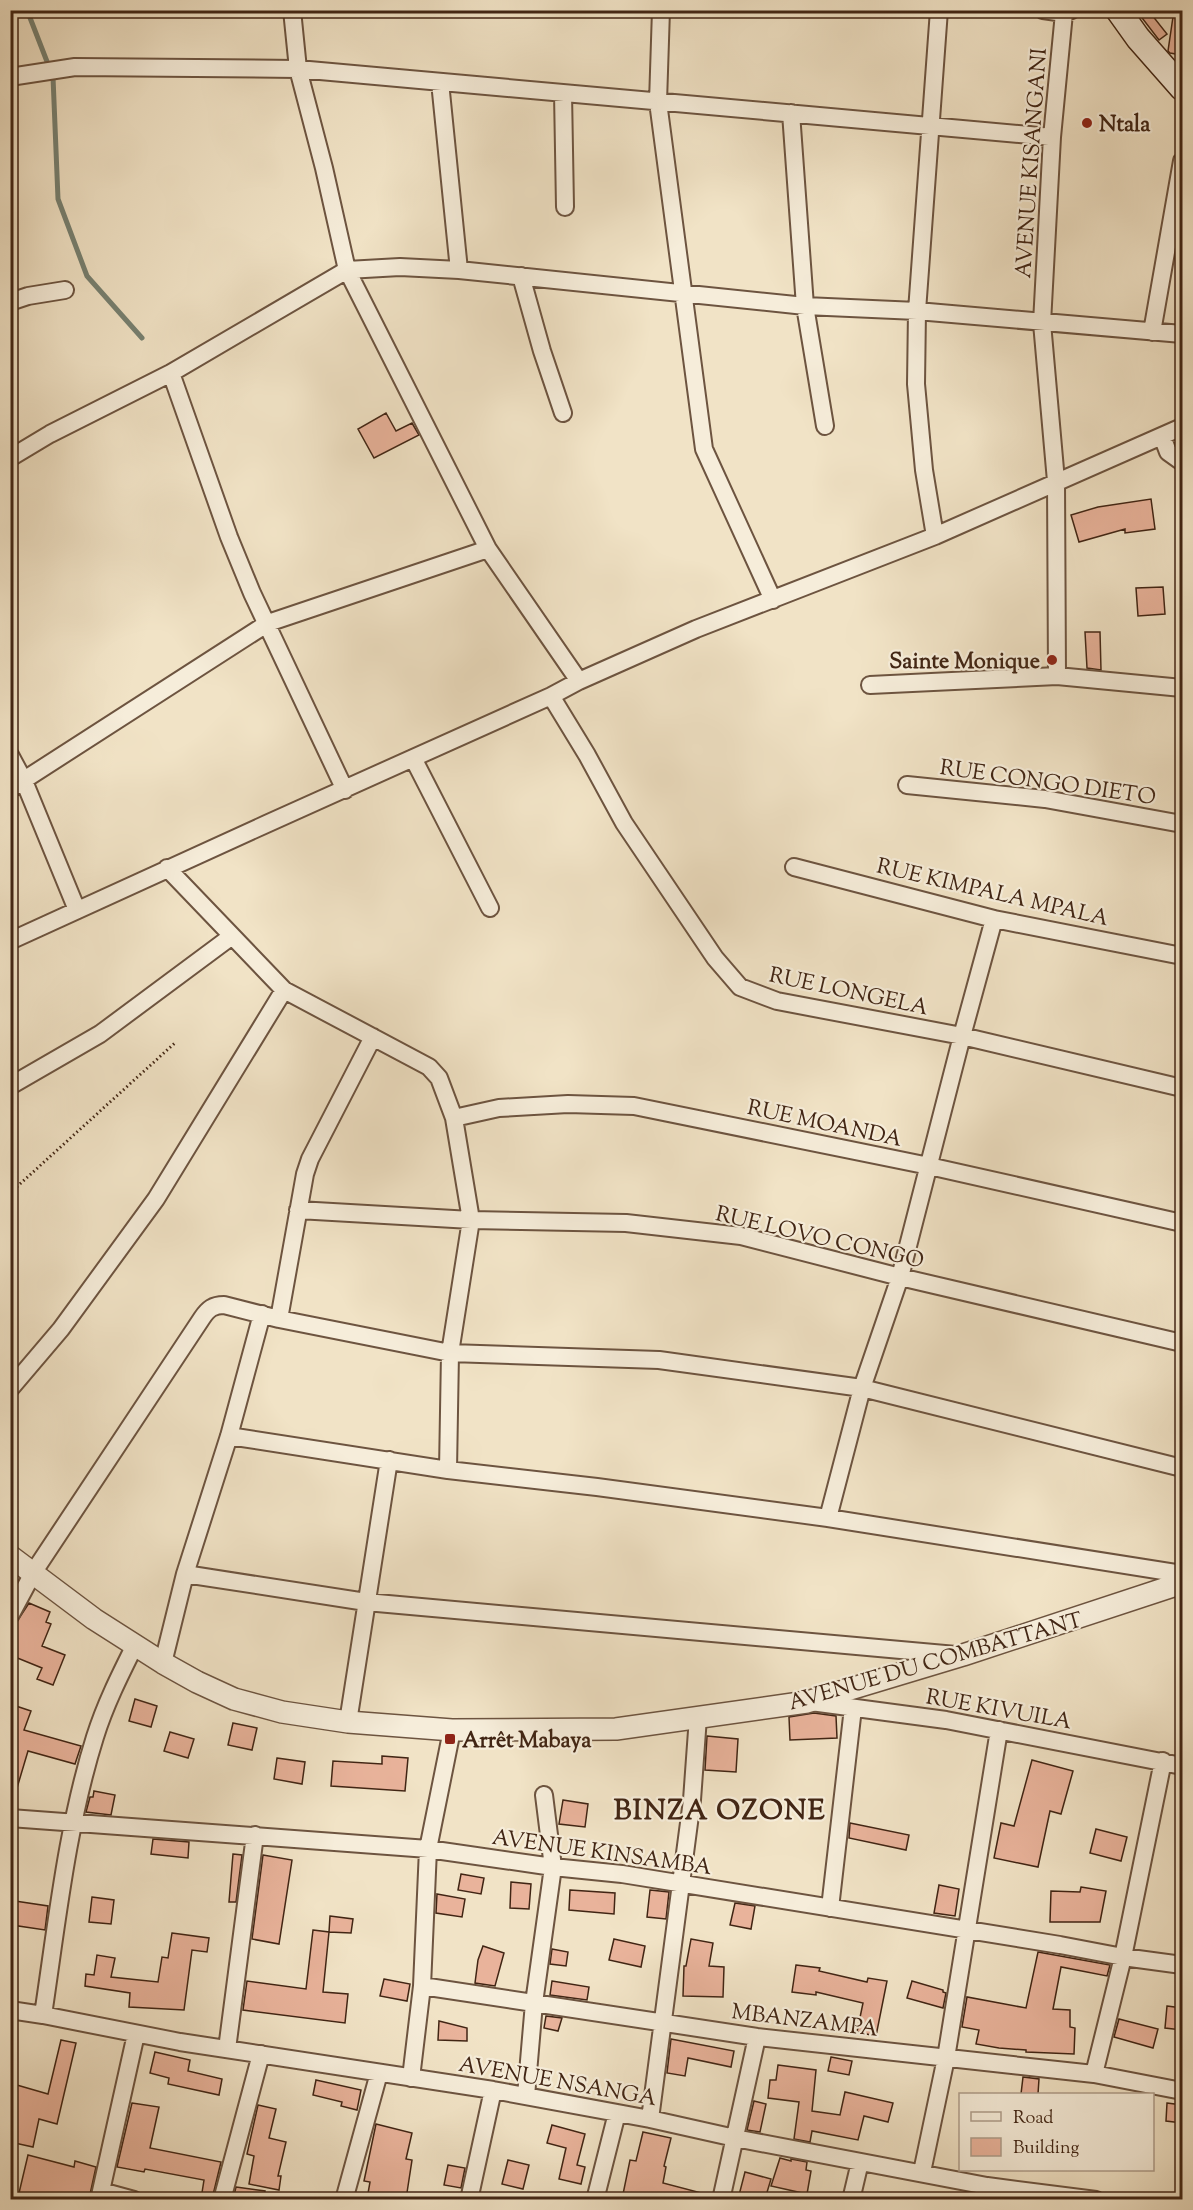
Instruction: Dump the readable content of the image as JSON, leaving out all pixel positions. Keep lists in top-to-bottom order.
{
  "streets": {
    "street": [
      "AVENUE KISANGANI",
      "RUE CONGO DIETO",
      "RUE KIMPALA MPALA",
      "RUE LONGELA",
      "RUE MOANDA",
      "RUE LOVO CONGO",
      "AVENUE DU COMBATTANT",
      "RUE KIVUILA",
      "AVENUE KINSAMBA",
      "MBANZAMPA",
      "AVENUE NSANGA"
    ]
  },
  "crossings": [
    ["AVENUE DU COMBATTANT", "RUE KIVUILA"]
  ],
  "districts": ["BINZA OZONE"],
  "places": {
    "other": ["Ntala", "Sainte Monique"],
    "transit": ["Arrêt Mabaya"]
  },
  "legend": ["Road", "Building"]
}
